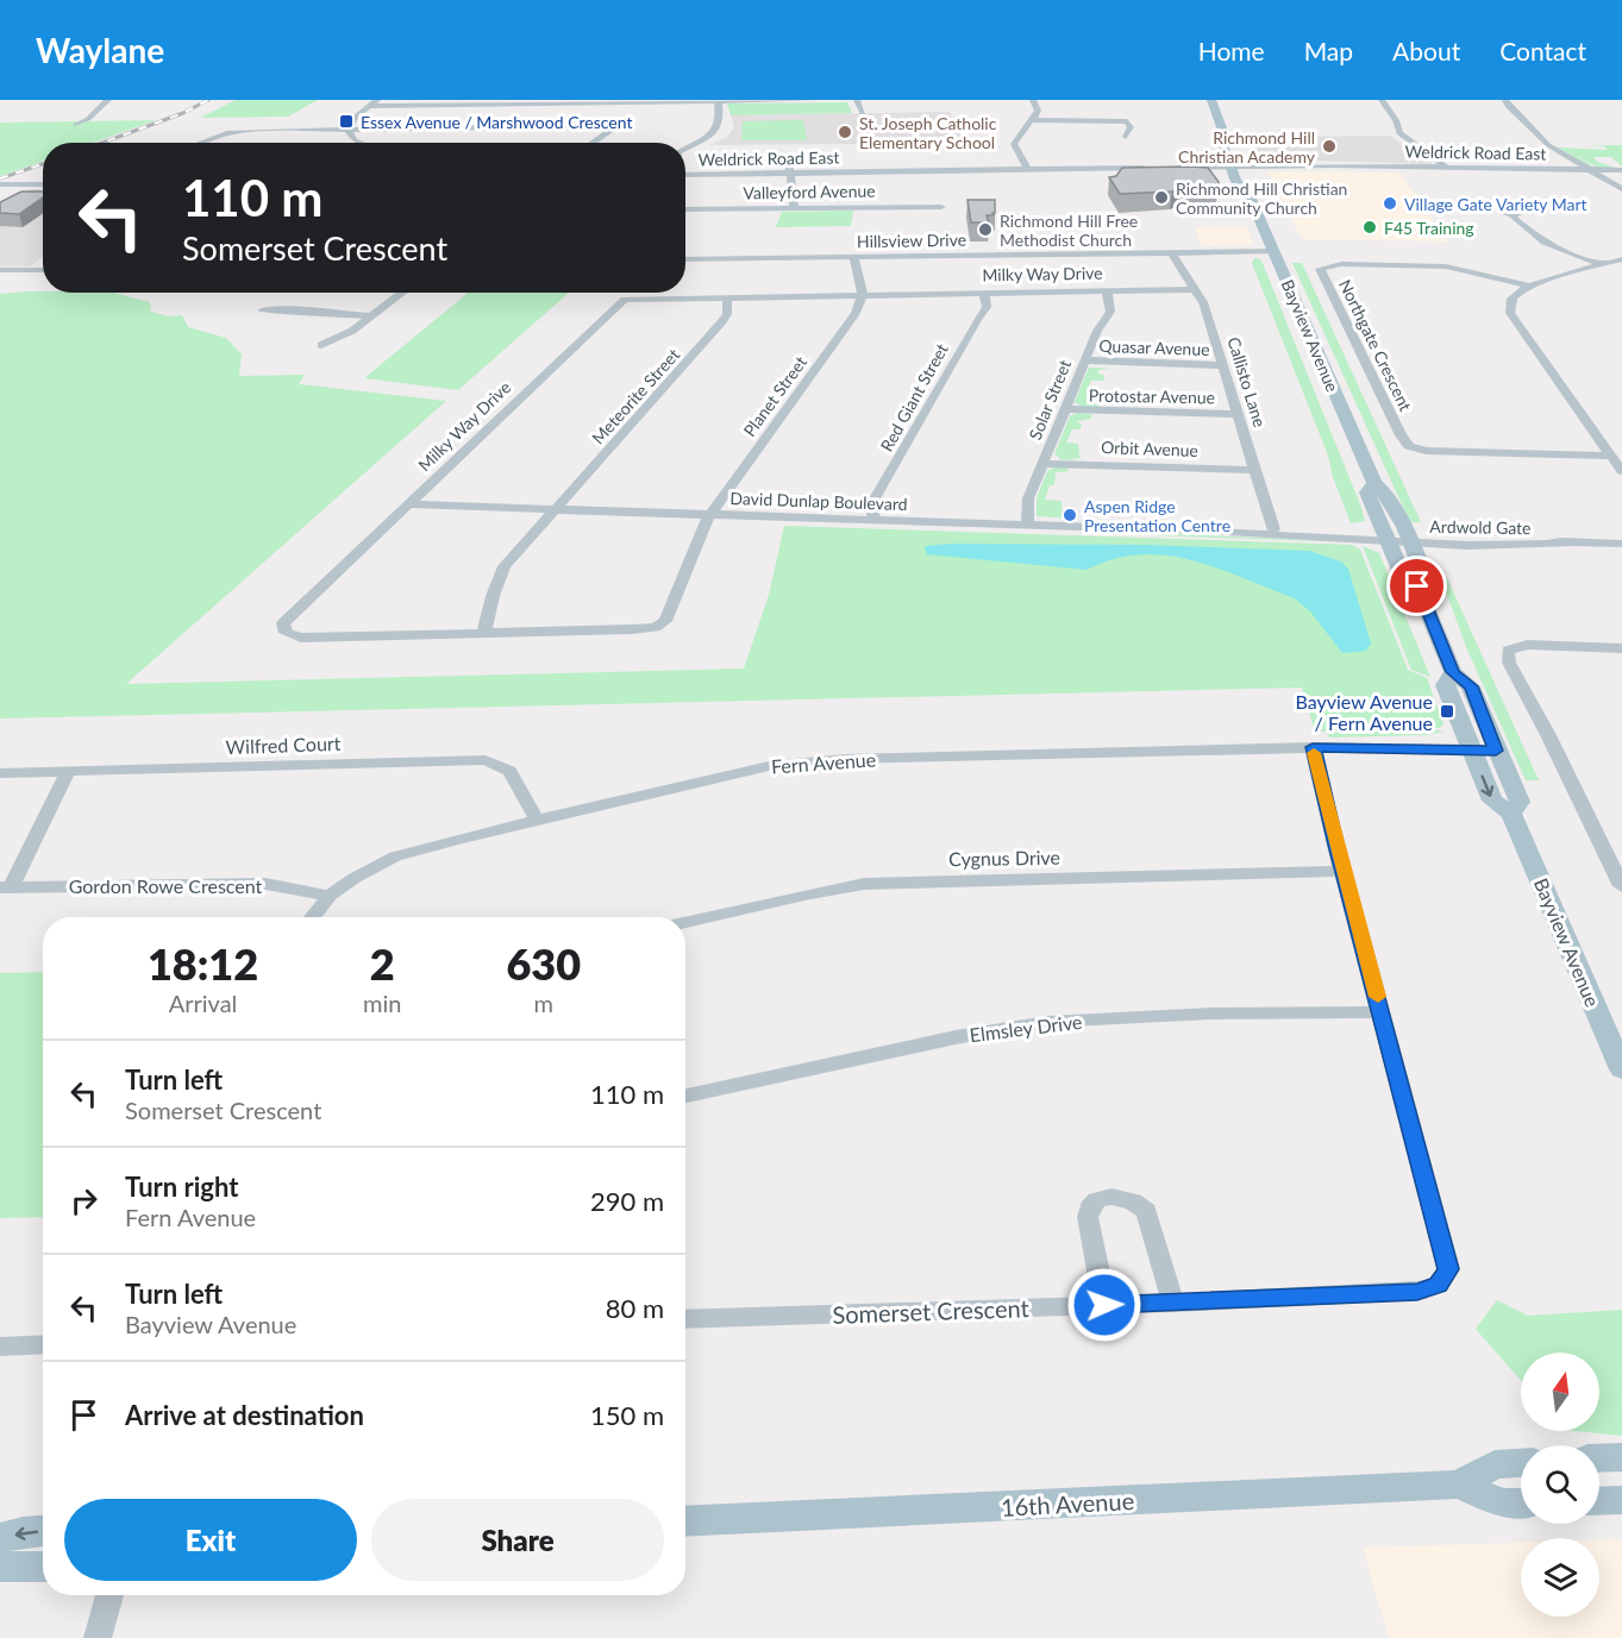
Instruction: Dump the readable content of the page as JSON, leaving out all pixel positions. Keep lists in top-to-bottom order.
{
  "streets": {
    "main road": ["Bayview Avenue", "16th Avenue"],
    "street": [
      "Weldrick Road East",
      "Valleyford Avenue",
      "Hillsview Drive",
      "Milky Way Drive",
      "Northgate Crescent",
      "Quasar Avenue",
      "Callisto Lane",
      "Meteorite Street",
      "Planet Street",
      "Protostar Avenue",
      "Red Giant Street",
      "Solar Street",
      "Orbit Avenue",
      "David Dunlap Boulevard",
      "Ardwold Gate",
      "Wilfred Court",
      "Fern Avenue",
      "Cygnus Drive",
      "Gordon Rowe Crescent",
      "Elmsley Drive",
      "Somerset Crescent"
    ]
  },
  "crossings": [
    ["Weldrick Road East", "Bayview Avenue"],
    ["Hillsview Drive", "Bayview Avenue"],
    ["Hillsview Drive", "Callisto Lane"],
    ["Milky Way Drive", "Callisto Lane"],
    ["Milky Way Drive", "Meteorite Street"],
    ["Milky Way Drive", "Planet Street"],
    ["Milky Way Drive", "Red Giant Street"],
    ["Milky Way Drive", "Solar Street"],
    ["Milky Way Drive", "David Dunlap Boulevard"],
    ["Bayview Avenue", "David Dunlap Boulevard"],
    ["Bayview Avenue", "Ardwold Gate"],
    ["Bayview Avenue", "Fern Avenue"],
    ["Quasar Avenue", "Callisto Lane"],
    ["Quasar Avenue", "Solar Street"],
    ["Callisto Lane", "Protostar Avenue"],
    ["Callisto Lane", "Orbit Avenue"],
    ["Callisto Lane", "David Dunlap Boulevard"],
    ["Meteorite Street", "David Dunlap Boulevard"],
    ["Planet Street", "David Dunlap Boulevard"],
    ["Protostar Avenue", "Solar Street"],
    ["Red Giant Street", "David Dunlap Boulevard"],
    ["Solar Street", "Orbit Avenue"],
    ["Solar Street", "David Dunlap Boulevard"],
    ["David Dunlap Boulevard", "Ardwold Gate"],
    ["Wilfred Court", "Fern Avenue"],
    ["Fern Avenue", "Gordon Rowe Crescent"],
    ["Fern Avenue", "Somerset Crescent"],
    ["Cygnus Drive", "Somerset Crescent"],
    ["Elmsley Drive", "Somerset Crescent"]
  ],
  "places": {
    "transit": ["Essex Avenue / Marshwood Crescent", "Bayview Avenue / Fern Avenue"],
    "other": [
      "St. Joseph Catholic Elementary School",
      "Richmond Hill Christian Academy",
      "Richmond Hill Christian Community Church",
      "Village Gate Variety Mart",
      "F45 Training",
      "Richmond Hill Free Methodist Church",
      "Aspen Ridge Presentation Centre"
    ]
  },
  "north": "top",
  "page": {
    "header": "Waylane",
    "nav": [
      "Home",
      "Map",
      "About",
      "Contact"
    ],
    "turn": ["110 m", "Somerset Crescent"],
    "eta": [
      "18:12",
      "Arrival",
      "2",
      "min",
      "630",
      "m"
    ],
    "list": [
      {
        "name": "Turn left",
        "note": "Somerset Crescent",
        "value": "110 m"
      },
      {
        "name": "Turn right",
        "note": "Fern Avenue",
        "value": "290 m"
      },
      {
        "name": "Turn left",
        "note": "Bayview Avenue",
        "value": "80 m"
      },
      {
        "name": "Arrive at destination",
        "value": "150 m"
      }
    ],
    "buttons": ["Exit", "Share"]
  }
}
